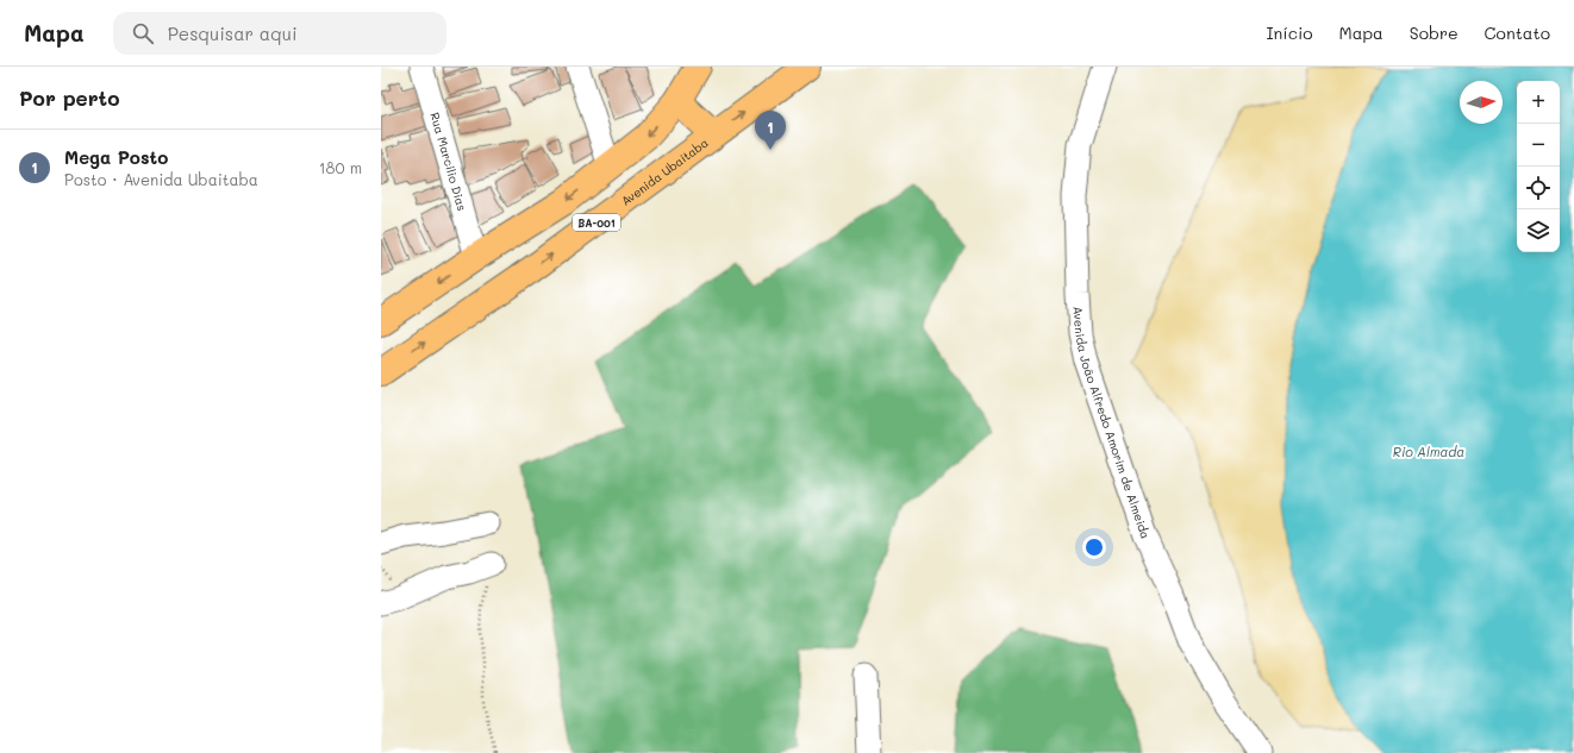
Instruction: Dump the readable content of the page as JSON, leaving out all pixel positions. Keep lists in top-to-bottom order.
{
  "streets": {
    "main road": ["Avenida Ubaitaba", "BA-001"],
    "street": ["Rua Marcílio Dias", "Avenida João Alfredo Amorim de Almeida"]
  },
  "crossings": [
    ["Rua Marcílio Dias", "BA-001"]
  ],
  "water": ["Rio Almada"],
  "north": "right",
  "page": {
    "header": "Mapa",
    "search": "Pesquisar aqui",
    "nav": [
      "Início",
      "Mapa",
      "Sobre",
      "Contato"
    ],
    "heading": "Por perto",
    "map_buttons": ["+", "−"],
    "pins": "1",
    "list": [
      {
        "mark": "1",
        "name": "Mega Posto",
        "note": "Posto · Avenida Ubaitaba",
        "value": "180 m"
      }
    ]
  }
}
